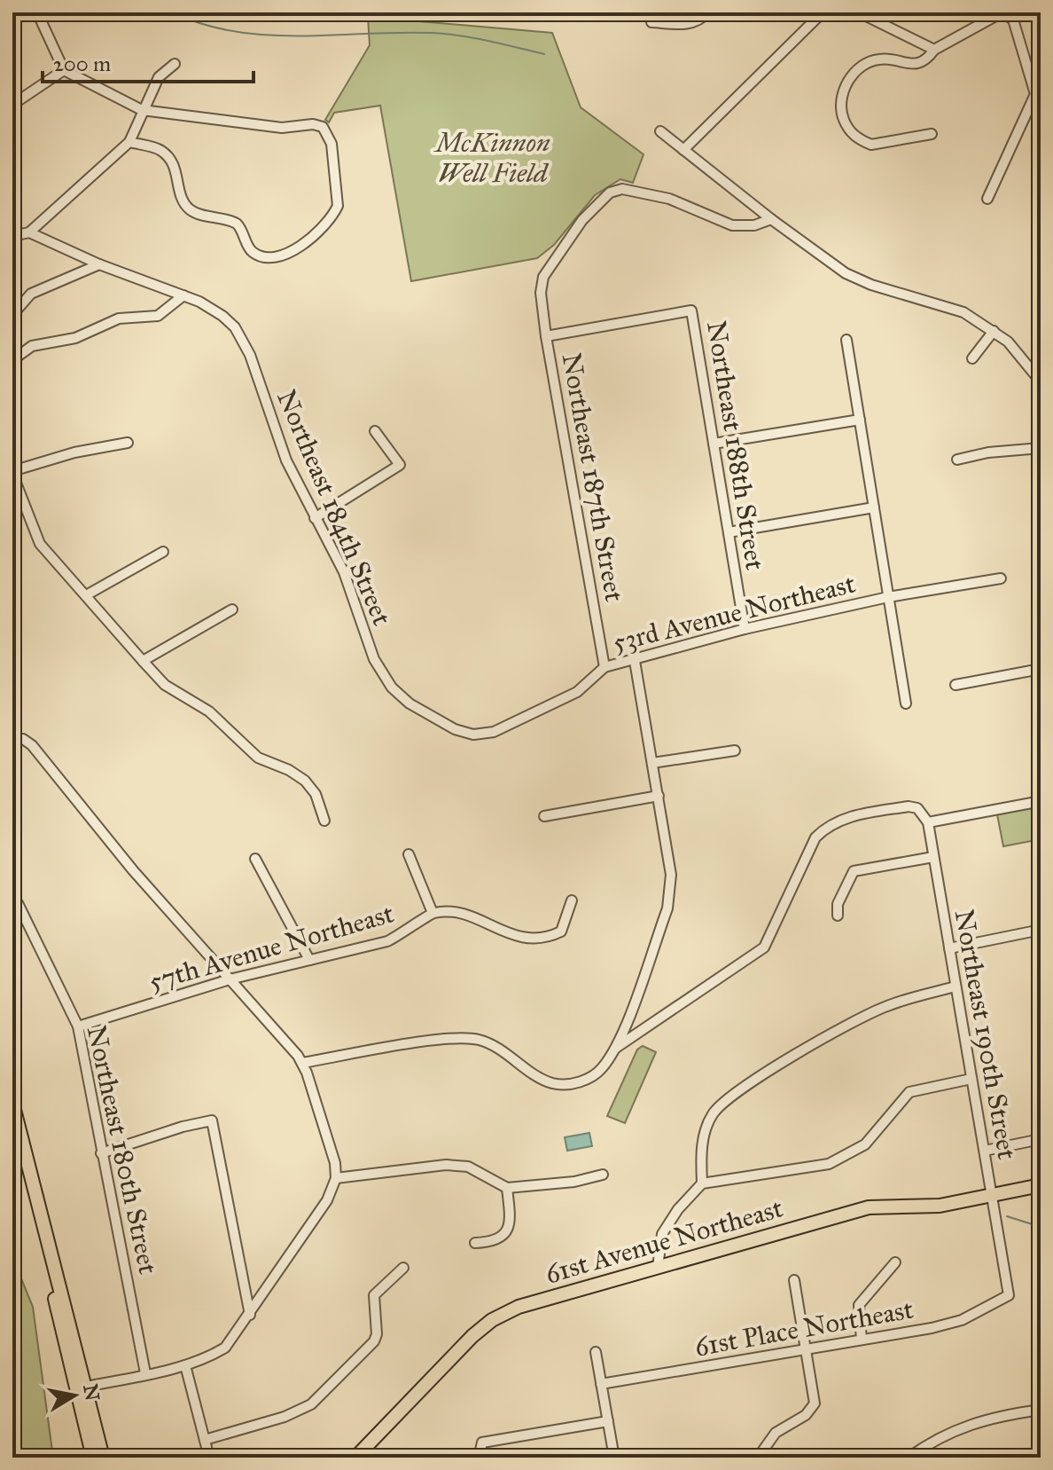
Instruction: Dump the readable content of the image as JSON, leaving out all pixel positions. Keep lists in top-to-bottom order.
{
  "streets": {
    "main road": ["61st Avenue Northeast"],
    "street": [
      "Northeast 188th Street",
      "Northeast 187th Street",
      "Northeast 184th Street",
      "53rd Avenue Northeast",
      "57th Avenue Northeast",
      "Northeast 190th Street",
      "Northeast 180th Street",
      "61st Place Northeast"
    ]
  },
  "crossings": [
    ["Northeast 188th Street", "Northeast 187th Street"],
    ["Northeast 188th Street", "53rd Avenue Northeast"],
    ["Northeast 187th Street", "53rd Avenue Northeast"],
    ["Northeast 184th Street", "53rd Avenue Northeast"],
    ["57th Avenue Northeast", "Northeast 180th Street"],
    ["Northeast 190th Street", "61st Avenue Northeast"],
    ["Northeast 190th Street", "61st Place Northeast"]
  ],
  "parks": ["McKinnon Well Field"],
  "scale_bar": "200 m",
  "north": "right"
}
